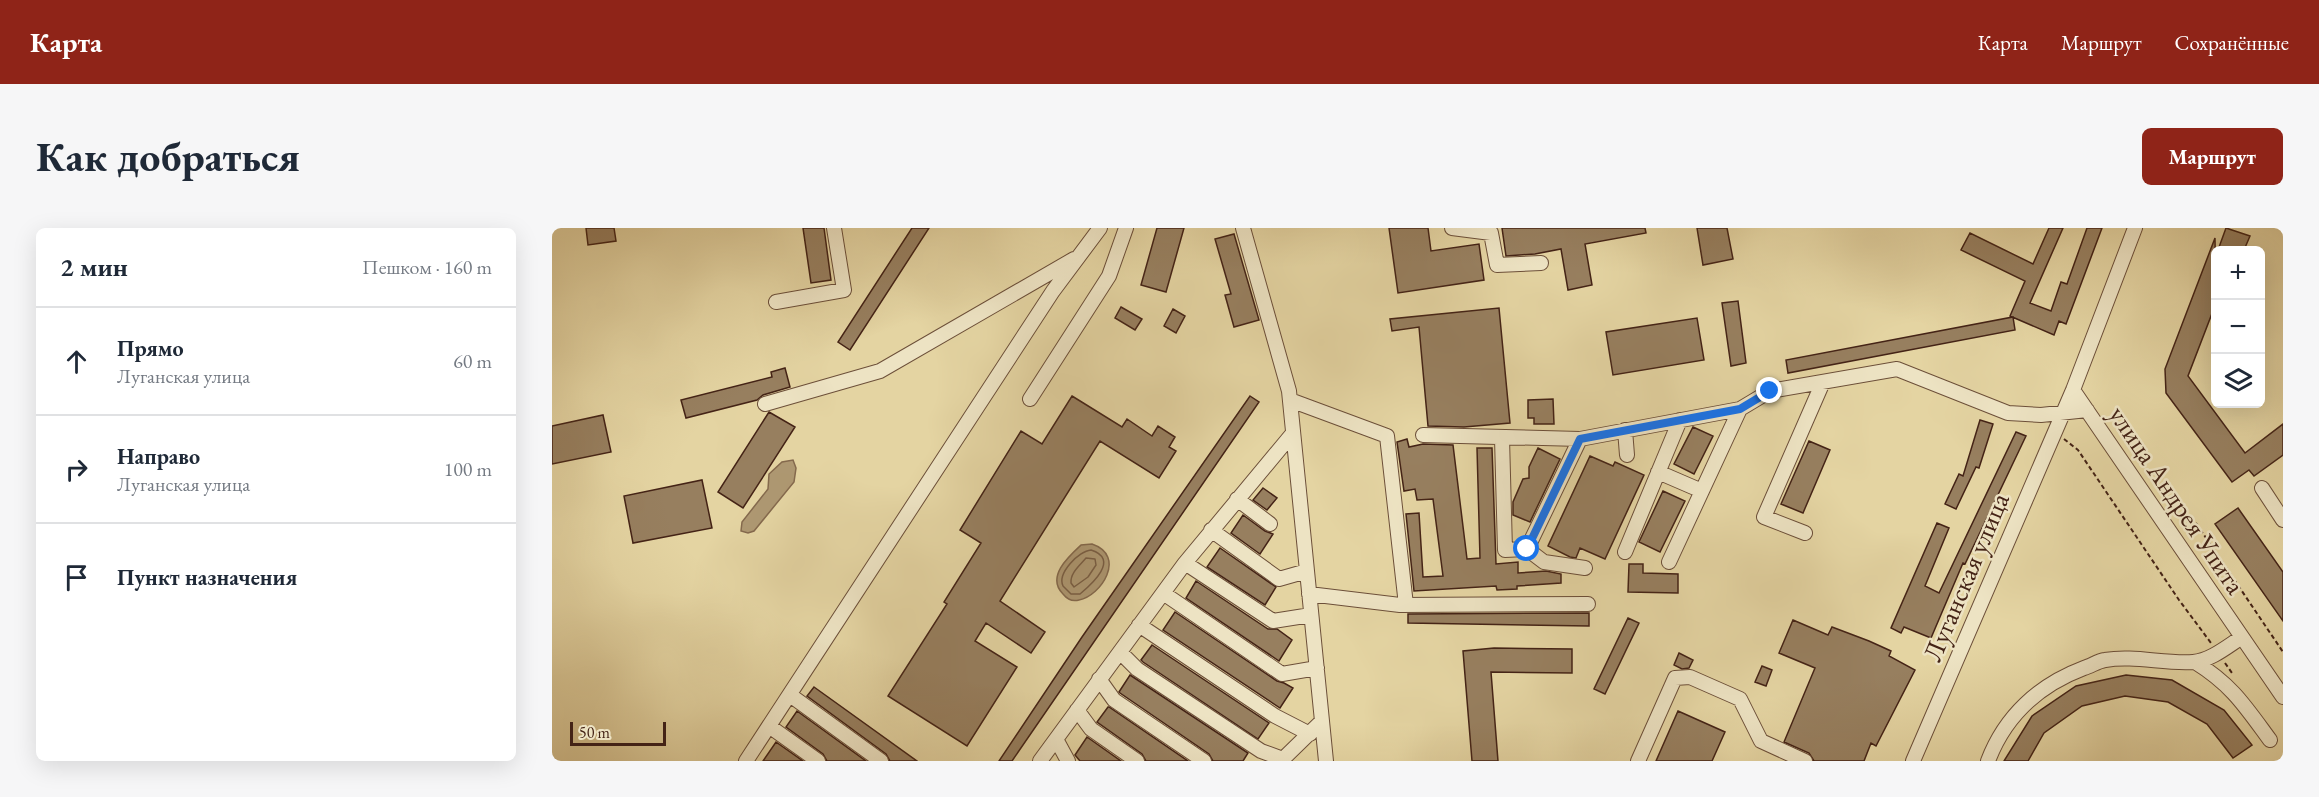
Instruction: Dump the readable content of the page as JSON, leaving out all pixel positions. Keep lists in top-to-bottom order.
{
  "streets": {
    "street": ["улица Андрея Упита", "Луганская улица"]
  },
  "crossings": [
    ["улица Андрея Упита", "Луганская улица"]
  ],
  "scale_bar": "50 m",
  "page": {
    "header": "Карта",
    "nav": ["Карта", "Маршрут", "Сохранённые"],
    "buttons": "Маршрут",
    "title": "Как добраться",
    "heading": ["2 мин", "Пешком · 160 m"],
    "map_buttons": ["+", "−"],
    "list": [
      ["Прямо", "Луганская улица", "60 m"],
      ["Направо", "Луганская улица", "100 m"],
      "Пункт назначения"
    ],
    "scale": "50 m"
  }
}
